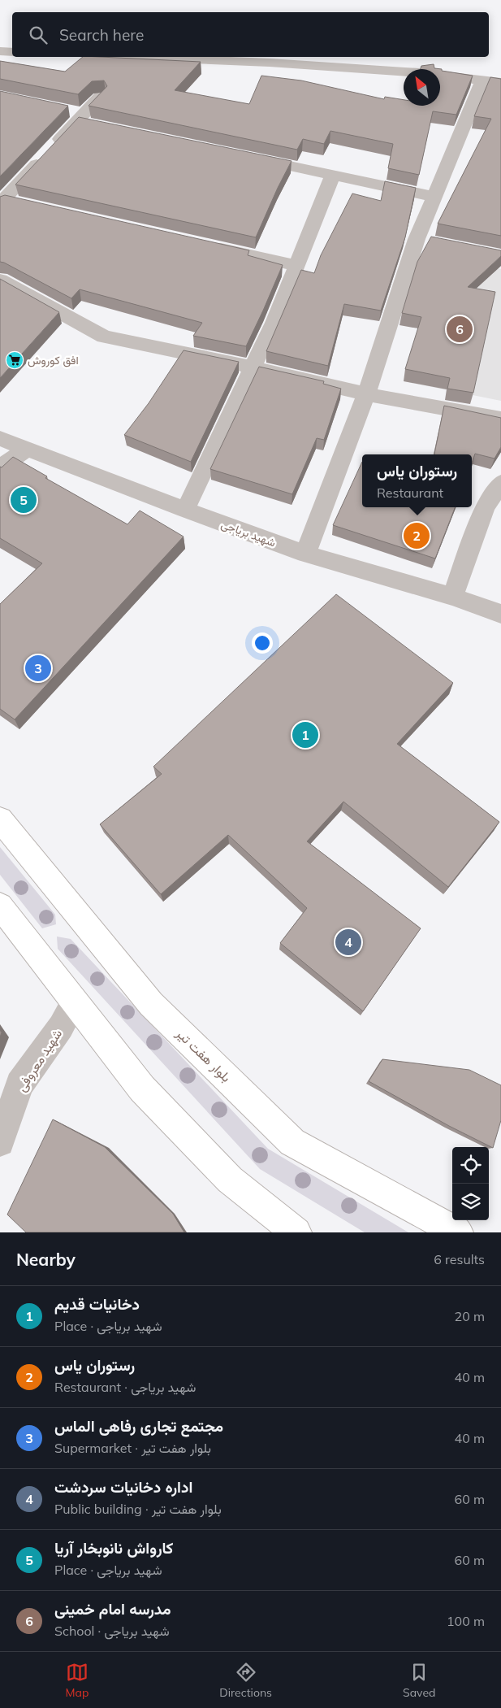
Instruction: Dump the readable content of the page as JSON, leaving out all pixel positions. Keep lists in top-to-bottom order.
{
  "streets": {
    "main road": ["بلوار هفت تیر"],
    "street": ["شهید بریاجی", "شهید معروفی"]
  },
  "places": {
    "supermarket": ["افق کوروش"]
  },
  "north": "top left",
  "page": {
    "search": "Search here",
    "pins": [
      "6",
      "5",
      "2",
      "3",
      "1",
      "4"
    ],
    "popup": ["رستوران یاس", "Restaurant"],
    "heading": ["Nearby", "6 results"],
    "list": [
      {
        "mark": "1",
        "name": "دخانیات قدیم",
        "note": "Place · شهید بریاجی",
        "value": "20 m"
      },
      {
        "mark": "2",
        "name": "رستوران یاس",
        "note": "Restaurant · شهید بریاجی",
        "value": "40 m"
      },
      {
        "mark": "3",
        "name": "مجتمع تجاری رفاهی الماس",
        "note": "Supermarket · بلوار هفت تیر",
        "value": "40 m"
      },
      {
        "mark": "4",
        "name": "اداره دخانیات سردشت",
        "note": "Public building · بلوار هفت تیر",
        "value": "60 m"
      },
      {
        "mark": "5",
        "name": "کارواش نانوبخار آریا",
        "note": "Place · شهید بریاجی",
        "value": "60 m"
      },
      {
        "mark": "6",
        "name": "مدرسه امام خمینی",
        "note": "School · شهید بریاجی",
        "value": "100 m"
      }
    ],
    "nav": ["Map", "Directions", "Saved"]
  }
}
